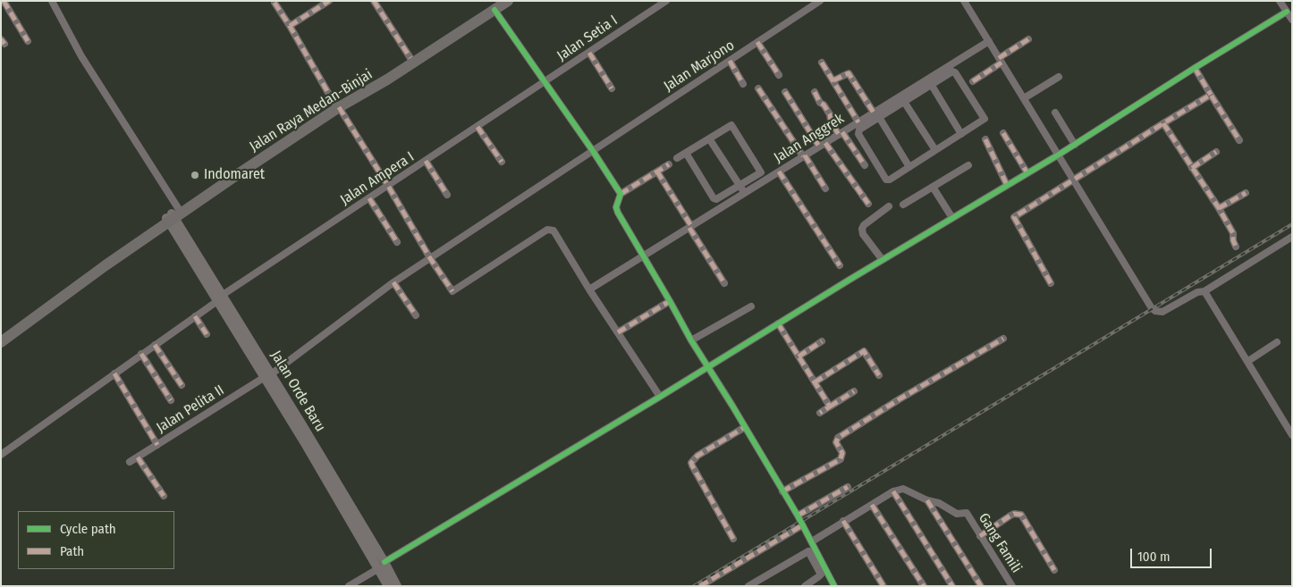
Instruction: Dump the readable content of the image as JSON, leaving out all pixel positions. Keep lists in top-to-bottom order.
{
  "streets": {
    "highway": ["Jalan Raya Medan-Binjai"],
    "main road": ["Jalan Orde Baru"],
    "street": [
      "Jalan Setia I",
      "Jalan Marjono",
      "Jalan Anggrek",
      "Jalan Ampera I",
      "Jalan Pelita II",
      "Gang Famili"
    ]
  },
  "crossings": [
    ["Jalan Setia I", "Jalan Ampera I"],
    ["Jalan Marjono", "Jalan Pelita II"],
    ["Jalan Raya Medan-Binjai", "Jalan Orde Baru"],
    ["Jalan Ampera I", "Jalan Orde Baru"],
    ["Jalan Orde Baru", "Jalan Pelita II"]
  ],
  "places": ["Indomaret"],
  "legend": ["Cycle path", "Path"],
  "scale_bar": "100 m"
}
